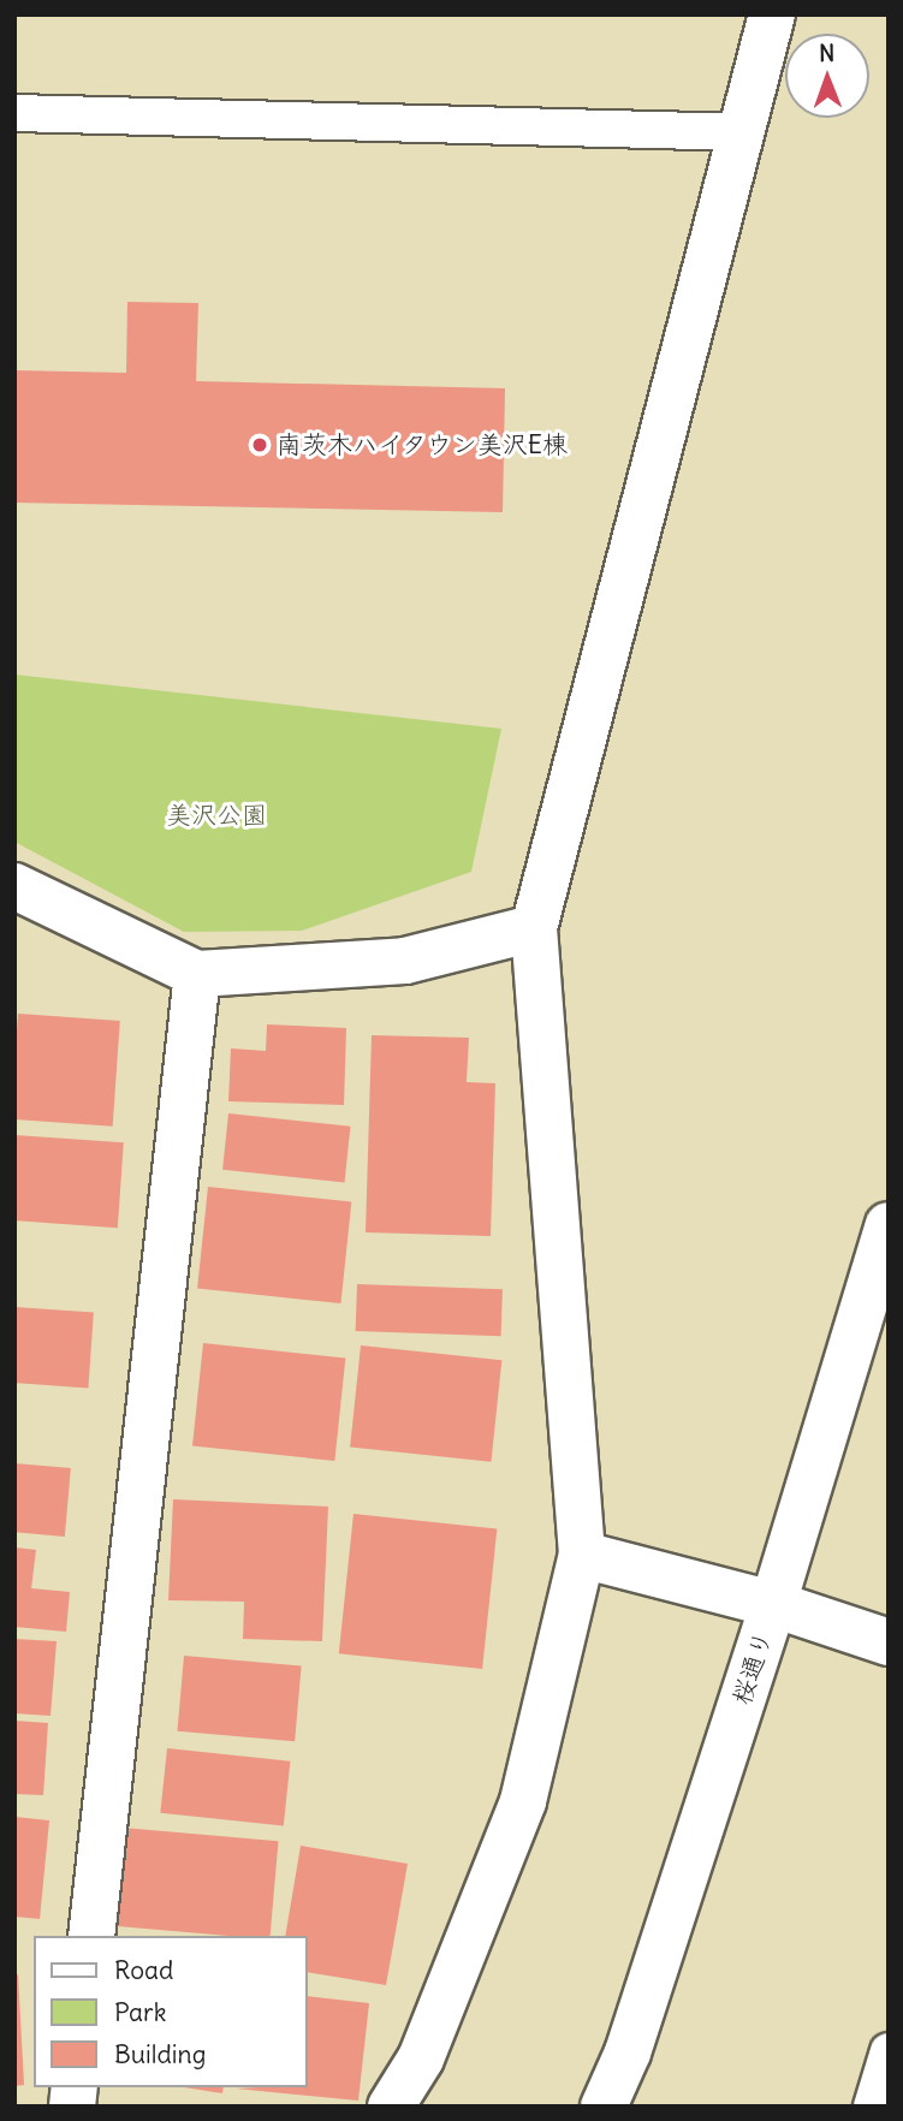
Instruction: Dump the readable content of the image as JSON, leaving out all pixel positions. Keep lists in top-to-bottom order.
{
  "streets": {
    "street": ["桜通り"]
  },
  "parks": ["美沢公園"],
  "places": ["南茨木ハイタウン美沢E棟"],
  "legend": ["Road", "Park", "Building"],
  "north": "top"
}
